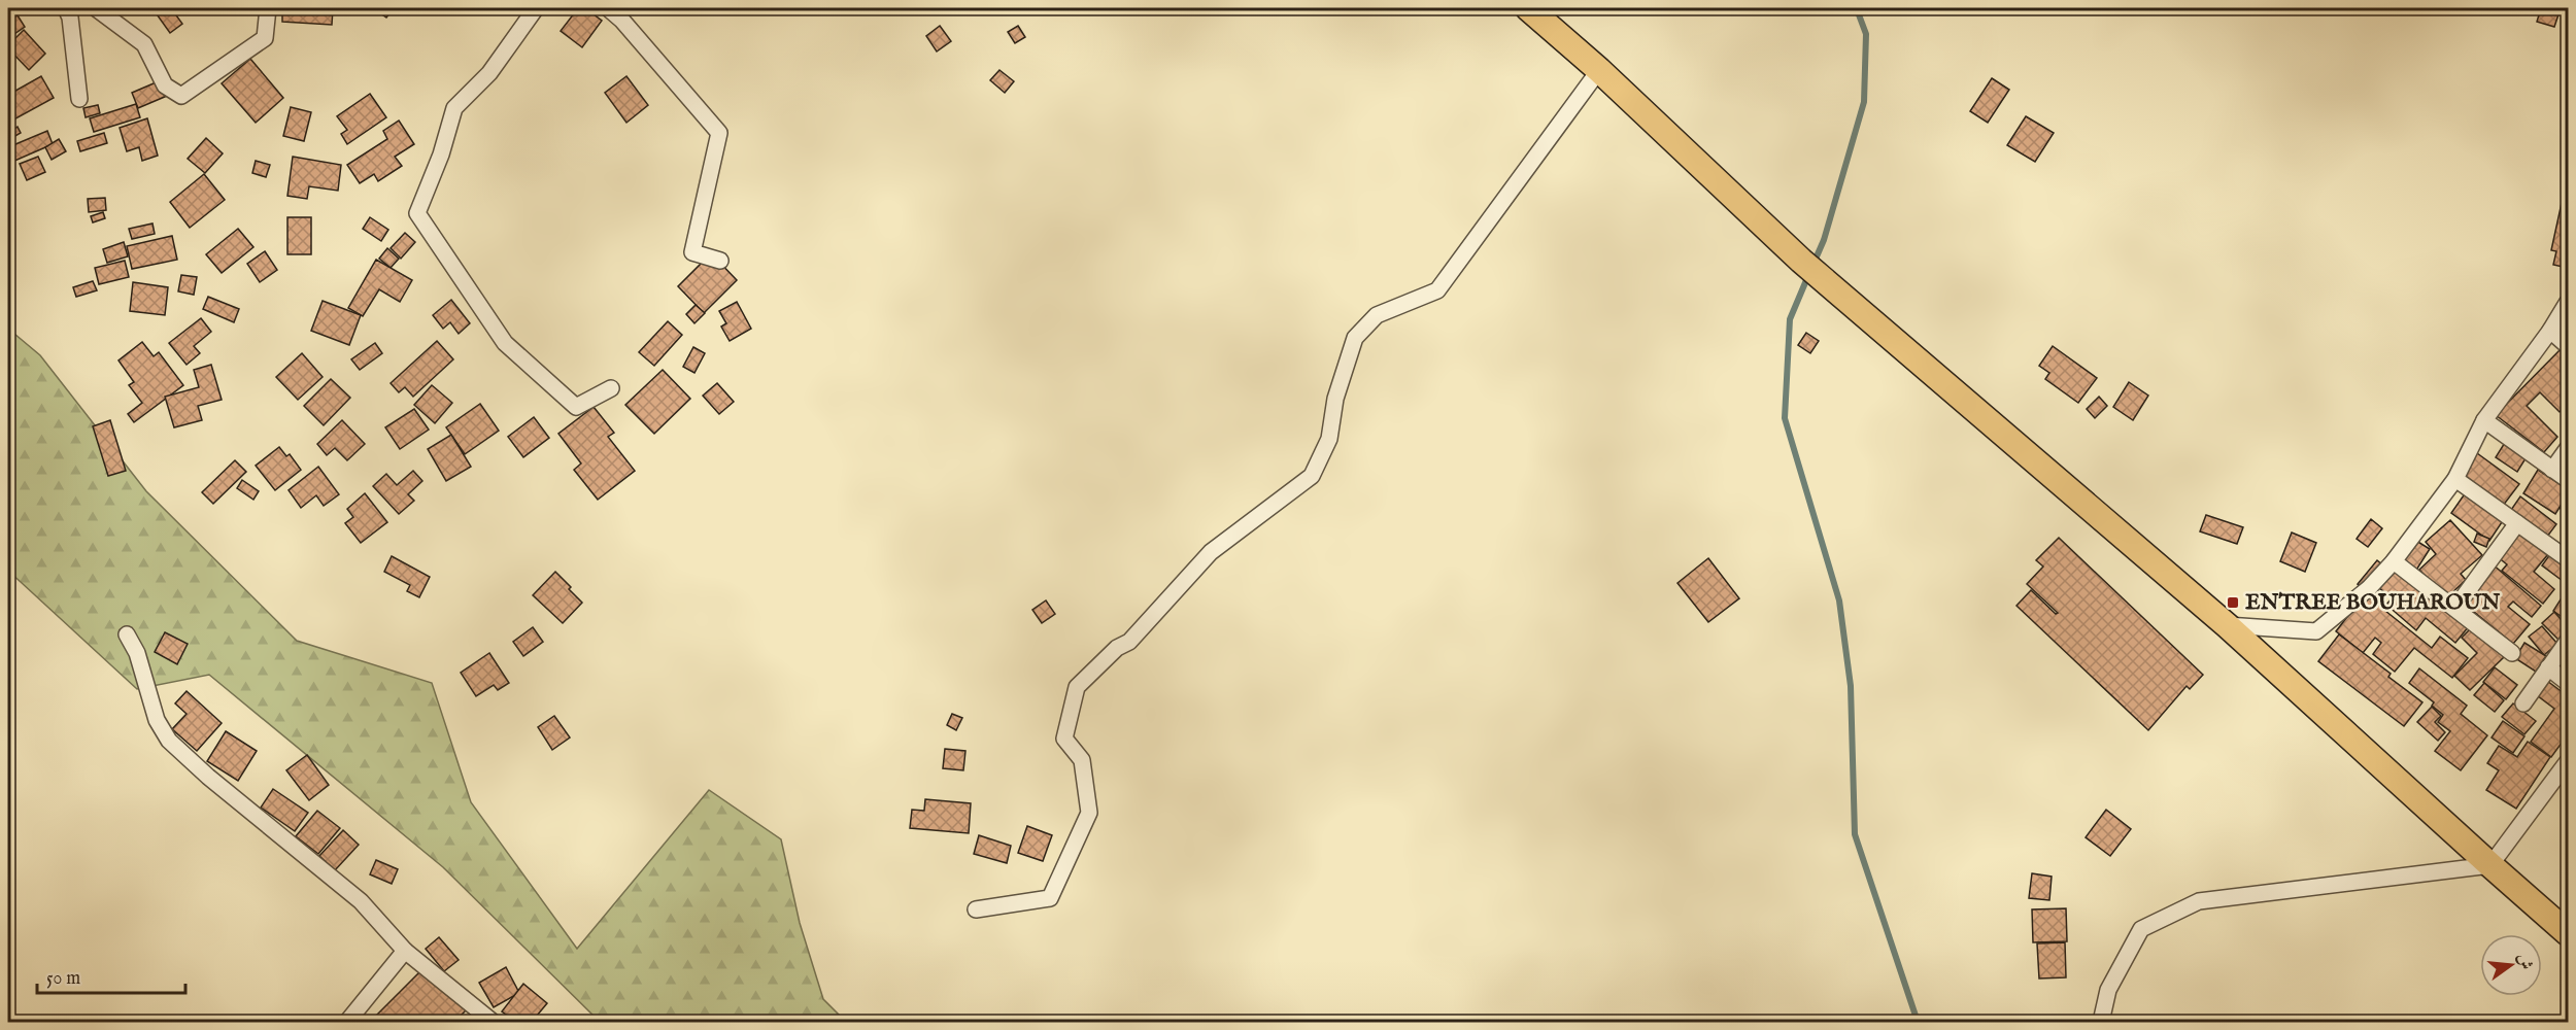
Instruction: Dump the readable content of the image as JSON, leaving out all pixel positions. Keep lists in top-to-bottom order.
{
  "places": {
    "transit": ["ENTREE BOUHAROUN"]
  },
  "scale_bar": "50 m",
  "north": "right"
}
